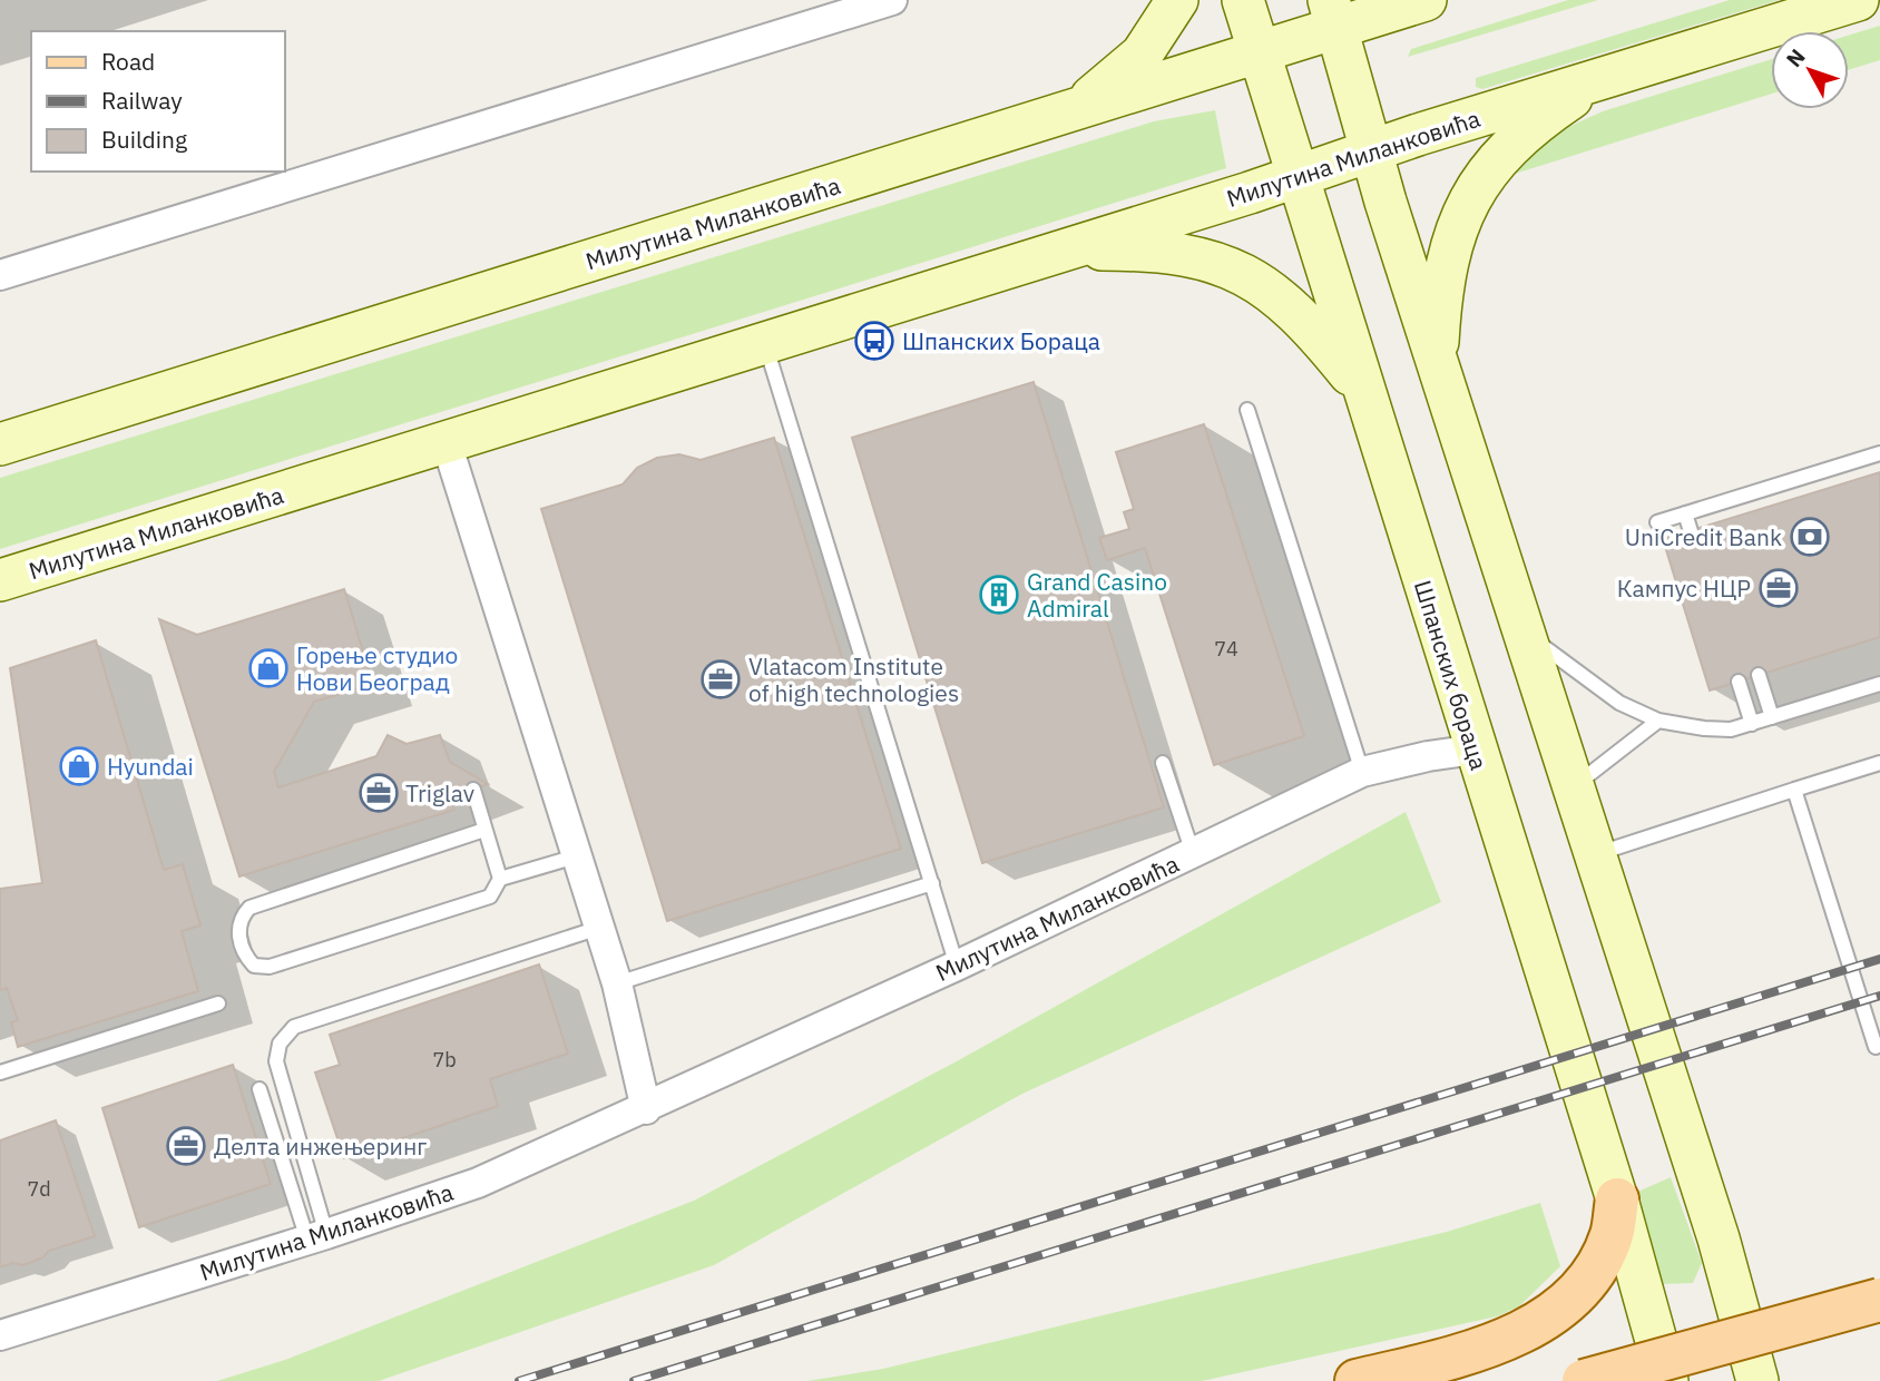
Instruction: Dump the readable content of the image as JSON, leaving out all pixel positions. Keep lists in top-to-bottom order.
{
  "streets": {
    "street": ["Милутина Миланковића", "Шпанских бораца"]
  },
  "crossings": [
    ["Милутина Миланковића", "Шпанских бораца"]
  ],
  "places": {
    "bus stop": ["Шпанских Бораца"],
    "bank": ["UniCredit Bank"],
    "office": [
      "Кампус НЦР",
      "Vlatacom Institute of high technologies",
      "Triglav",
      "Делта инжењеринг"
    ],
    "building": ["Grand Casino Admiral"],
    "shop": ["Горење студио Нови Београд", "Hyundai"]
  },
  "house_numbers": ["74", "7b", "7d"],
  "legend": ["Road", "Railway", "Building"],
  "north": "top left"
}
